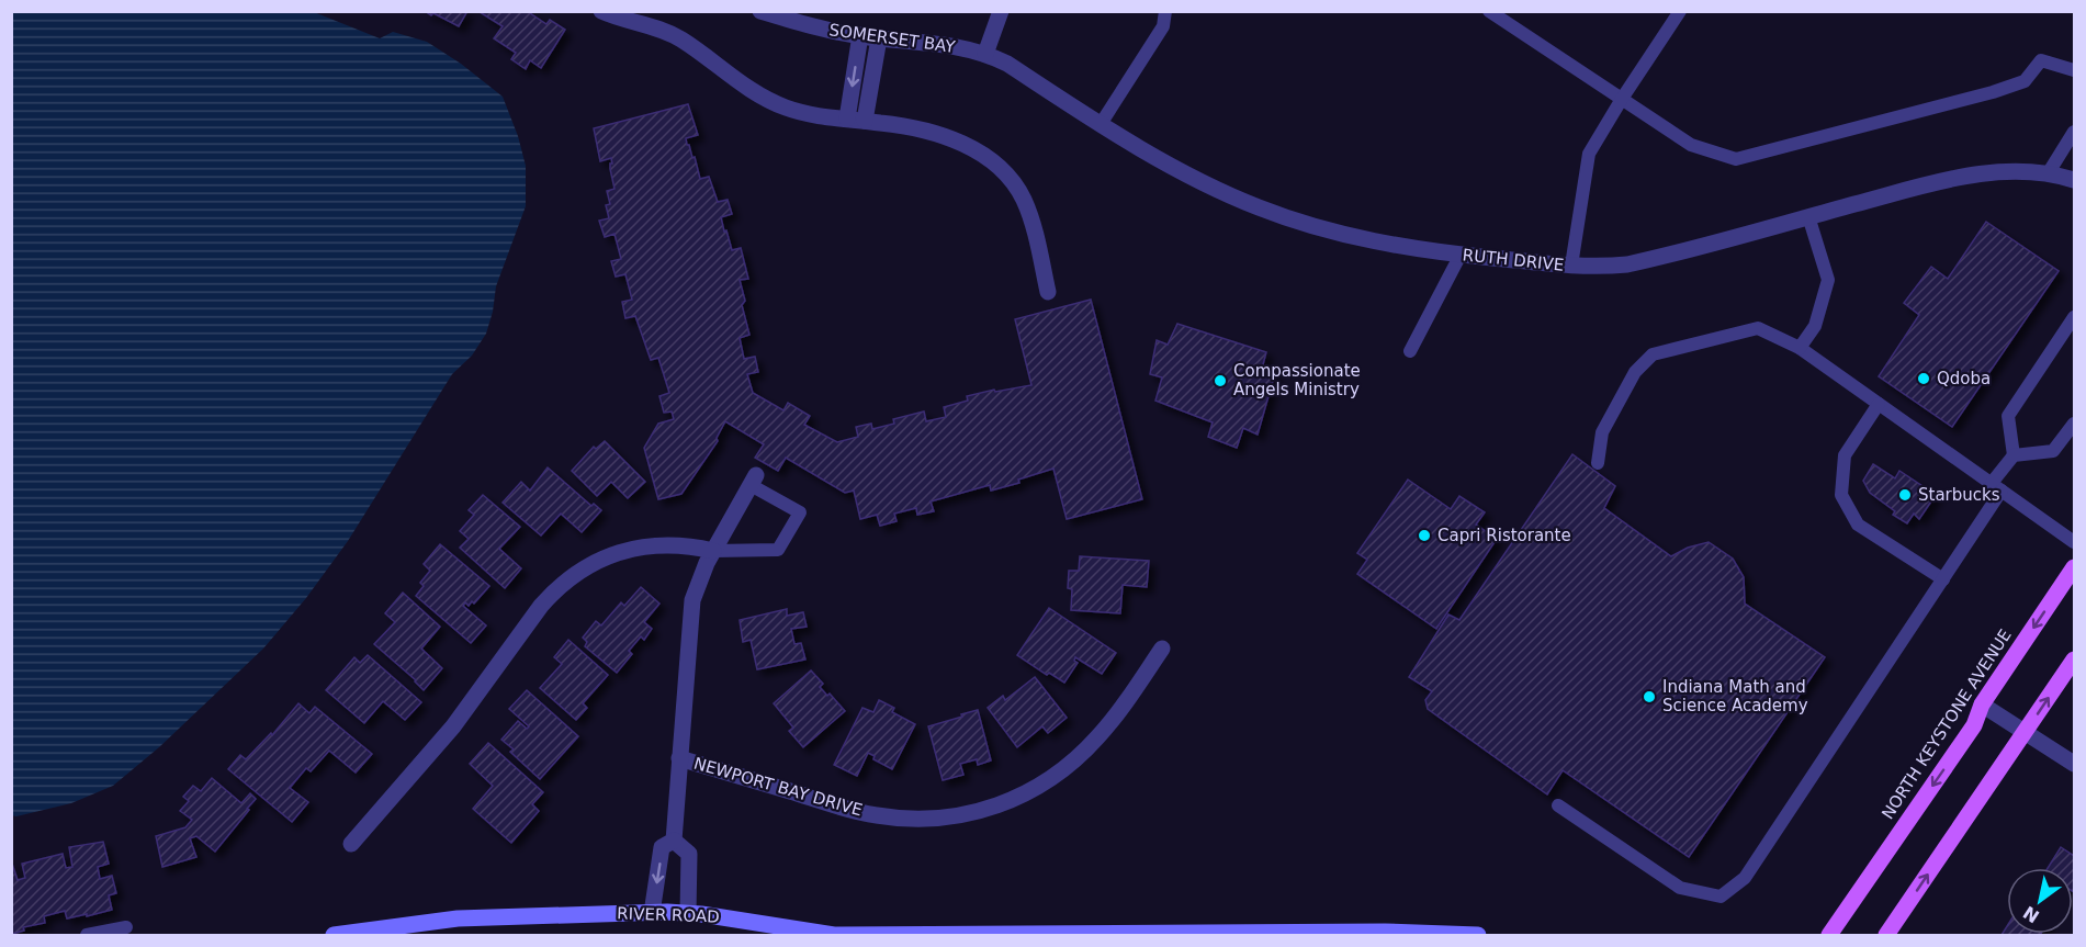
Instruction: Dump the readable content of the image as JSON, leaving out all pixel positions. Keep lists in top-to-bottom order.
{
  "streets": {
    "main road": ["NORTH KEYSTONE AVENUE"],
    "street": [
      "SOMERSET BAY",
      "RUTH DRIVE",
      "NEWPORT BAY DRIVE",
      "RIVER ROAD"
    ]
  },
  "crossings": [
    ["SOMERSET BAY", "RUTH DRIVE"]
  ],
  "places": [
    "Qdoba",
    "Compassionate Angels Ministry",
    "Starbucks",
    "Capri Ristorante",
    "Indiana Math and Science Academy"
  ],
  "north": "bottom left"
}
